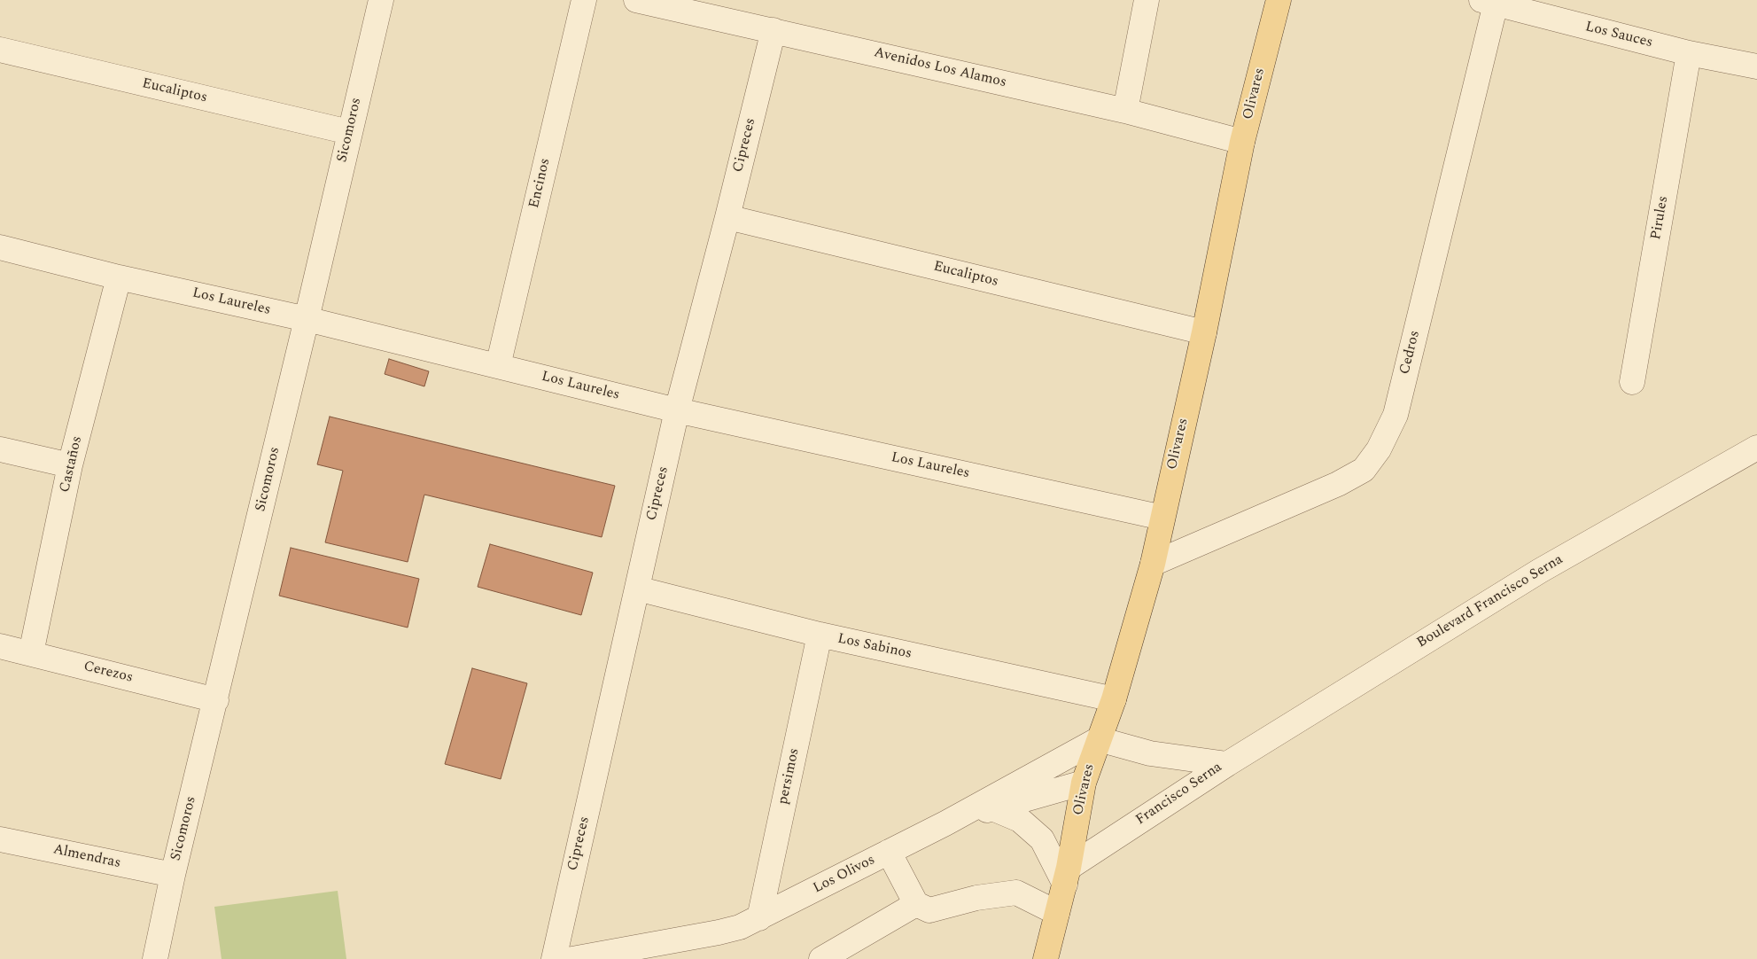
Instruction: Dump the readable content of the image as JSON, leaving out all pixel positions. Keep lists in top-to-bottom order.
{
  "streets": {
    "main road": ["Olivares"],
    "street": [
      "Los Sauces",
      "Avenidos Los Alamos",
      "Eucaliptos",
      "Sicomoros",
      "Cipreces",
      "Encinos",
      "Pirules",
      "Los Laureles",
      "Cedros",
      "Castaños",
      "Boulevard Francisco Serna",
      "Los Sabinos",
      "Cerezos",
      "persimos",
      "Francisco Serna",
      "Almendras",
      "Los Olivos"
    ]
  },
  "crossings": [
    ["Los Sauces", "Pirules"],
    ["Los Sauces", "Cedros"],
    ["Avenidos Los Alamos", "Olivares"],
    ["Avenidos Los Alamos", "Cipreces"],
    ["Eucaliptos", "Olivares"],
    ["Eucaliptos", "Sicomoros"],
    ["Eucaliptos", "Cipreces"],
    ["Olivares", "Los Laureles"],
    ["Olivares", "Cedros"],
    ["Olivares", "Los Sabinos"],
    ["Olivares", "Francisco Serna"],
    ["Olivares", "Los Olivos"],
    ["Sicomoros", "Los Laureles"],
    ["Sicomoros", "Cerezos"],
    ["Sicomoros", "Almendras"],
    ["Cipreces", "Los Laureles"],
    ["Cipreces", "Los Sabinos"],
    ["Encinos", "Los Laureles"],
    ["Los Laureles", "Castaños"],
    ["Castaños", "Cerezos"],
    ["Boulevard Francisco Serna", "Francisco Serna"],
    ["Los Sabinos", "persimos"],
    ["persimos", "Los Olivos"],
    ["Francisco Serna", "Los Olivos"]
  ]
}
